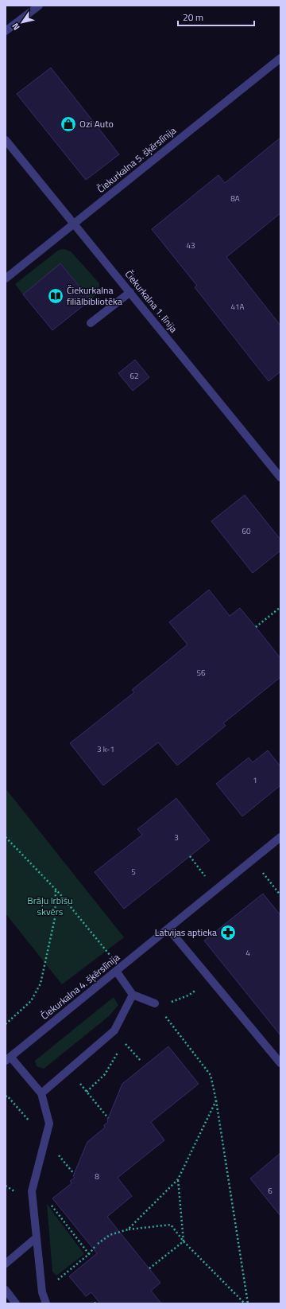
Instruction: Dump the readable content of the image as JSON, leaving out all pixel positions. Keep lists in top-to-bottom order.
{
  "streets": {
    "street": ["Čiekurkalna 5. šķērslīnija", "Čiekurkalna 1. līnija", "Čiekurkalna 4. šķērslīnija"]
  },
  "crossings": [
    ["Čiekurkalna 5. šķērslīnija", "Čiekurkalna 1. līnija"]
  ],
  "parks": ["Brāļu Irbīšu skvērs"],
  "places": {
    "shop": ["Ozi Auto"],
    "library": ["Čiekurkalna filiālbibliotēka"],
    "pharmacy": ["Latvijas aptieka"]
  },
  "house_numbers": [
    "8A",
    "43",
    "41A",
    "62",
    "60",
    "56",
    "3 k-1",
    "1",
    "3",
    "5",
    "4",
    "8",
    "6"
  ],
  "scale_bar": "20 m",
  "north": "bottom left"
}
